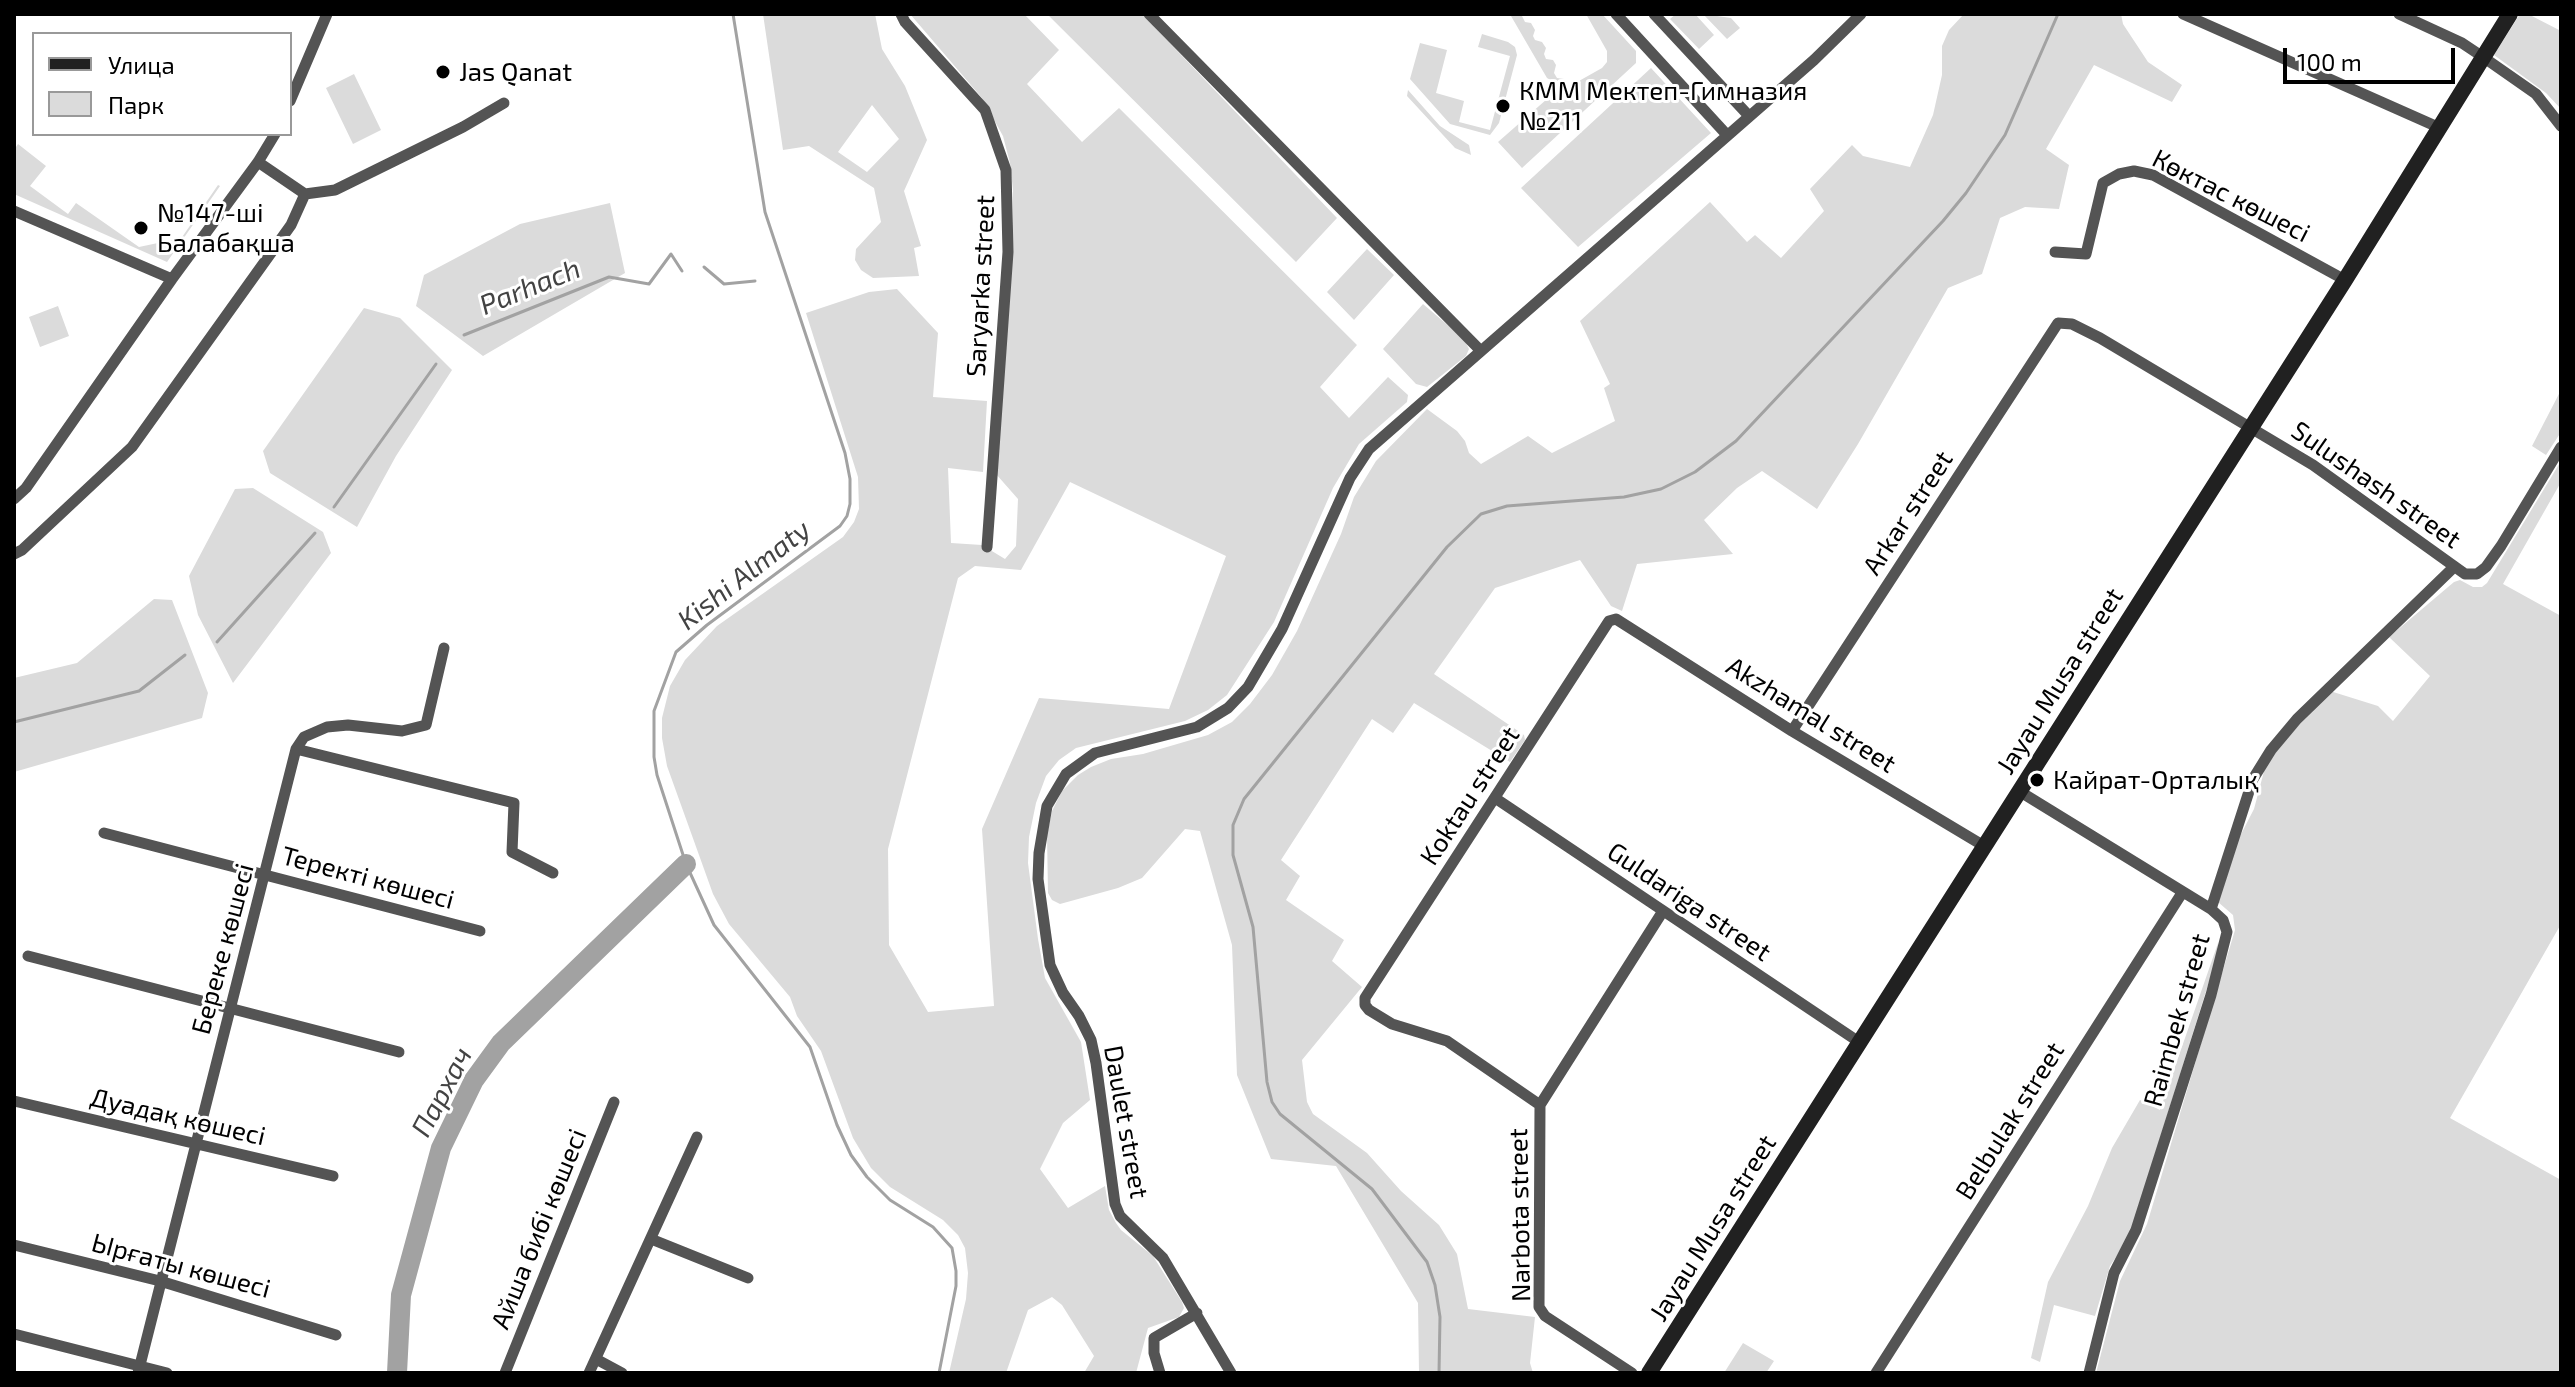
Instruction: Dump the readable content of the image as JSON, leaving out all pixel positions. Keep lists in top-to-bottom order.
{
  "streets": {
    "street": [
      "Көктас көшесі",
      "Saryarka street",
      "Sulushash street",
      "Arkar street",
      "Jayau Musa street",
      "Akzhamal street",
      "Koktau street",
      "Теректі көшесі",
      "Guldariga street",
      "Береке көшесі",
      "Raimbek street",
      "Дуадақ көшесі",
      "Belbulak street",
      "Daulet street",
      "Narbota street",
      "Айша бибі көшесі",
      "Ырғаты көшесі"
    ]
  },
  "crossings": [
    ["Көктас көшесі", "Jayau Musa street"],
    ["Sulushash street", "Arkar street"],
    ["Sulushash street", "Jayau Musa street"],
    ["Sulushash street", "Raimbek street"],
    ["Arkar street", "Akzhamal street"],
    ["Jayau Musa street", "Akzhamal street"],
    ["Jayau Musa street", "Guldariga street"],
    ["Akzhamal street", "Koktau street"],
    ["Koktau street", "Guldariga street"],
    ["Koktau street", "Narbota street"],
    ["Теректі көшесі", "Береке көшесі"],
    ["Береке көшесі", "Дуадақ көшесі"],
    ["Береке көшесі", "Ырғаты көшесі"]
  ],
  "water": ["Parhach", "Kіshі Almaty", "Пархач"],
  "places": [
    "Jas Qanat",
    "КММ Мектеп-Гимназия №211",
    "№147-ші Балабақша",
    "Кайрат-Орталық"
  ],
  "legend": ["Улица", "Парк"],
  "scale_bar": "100 m"
}
